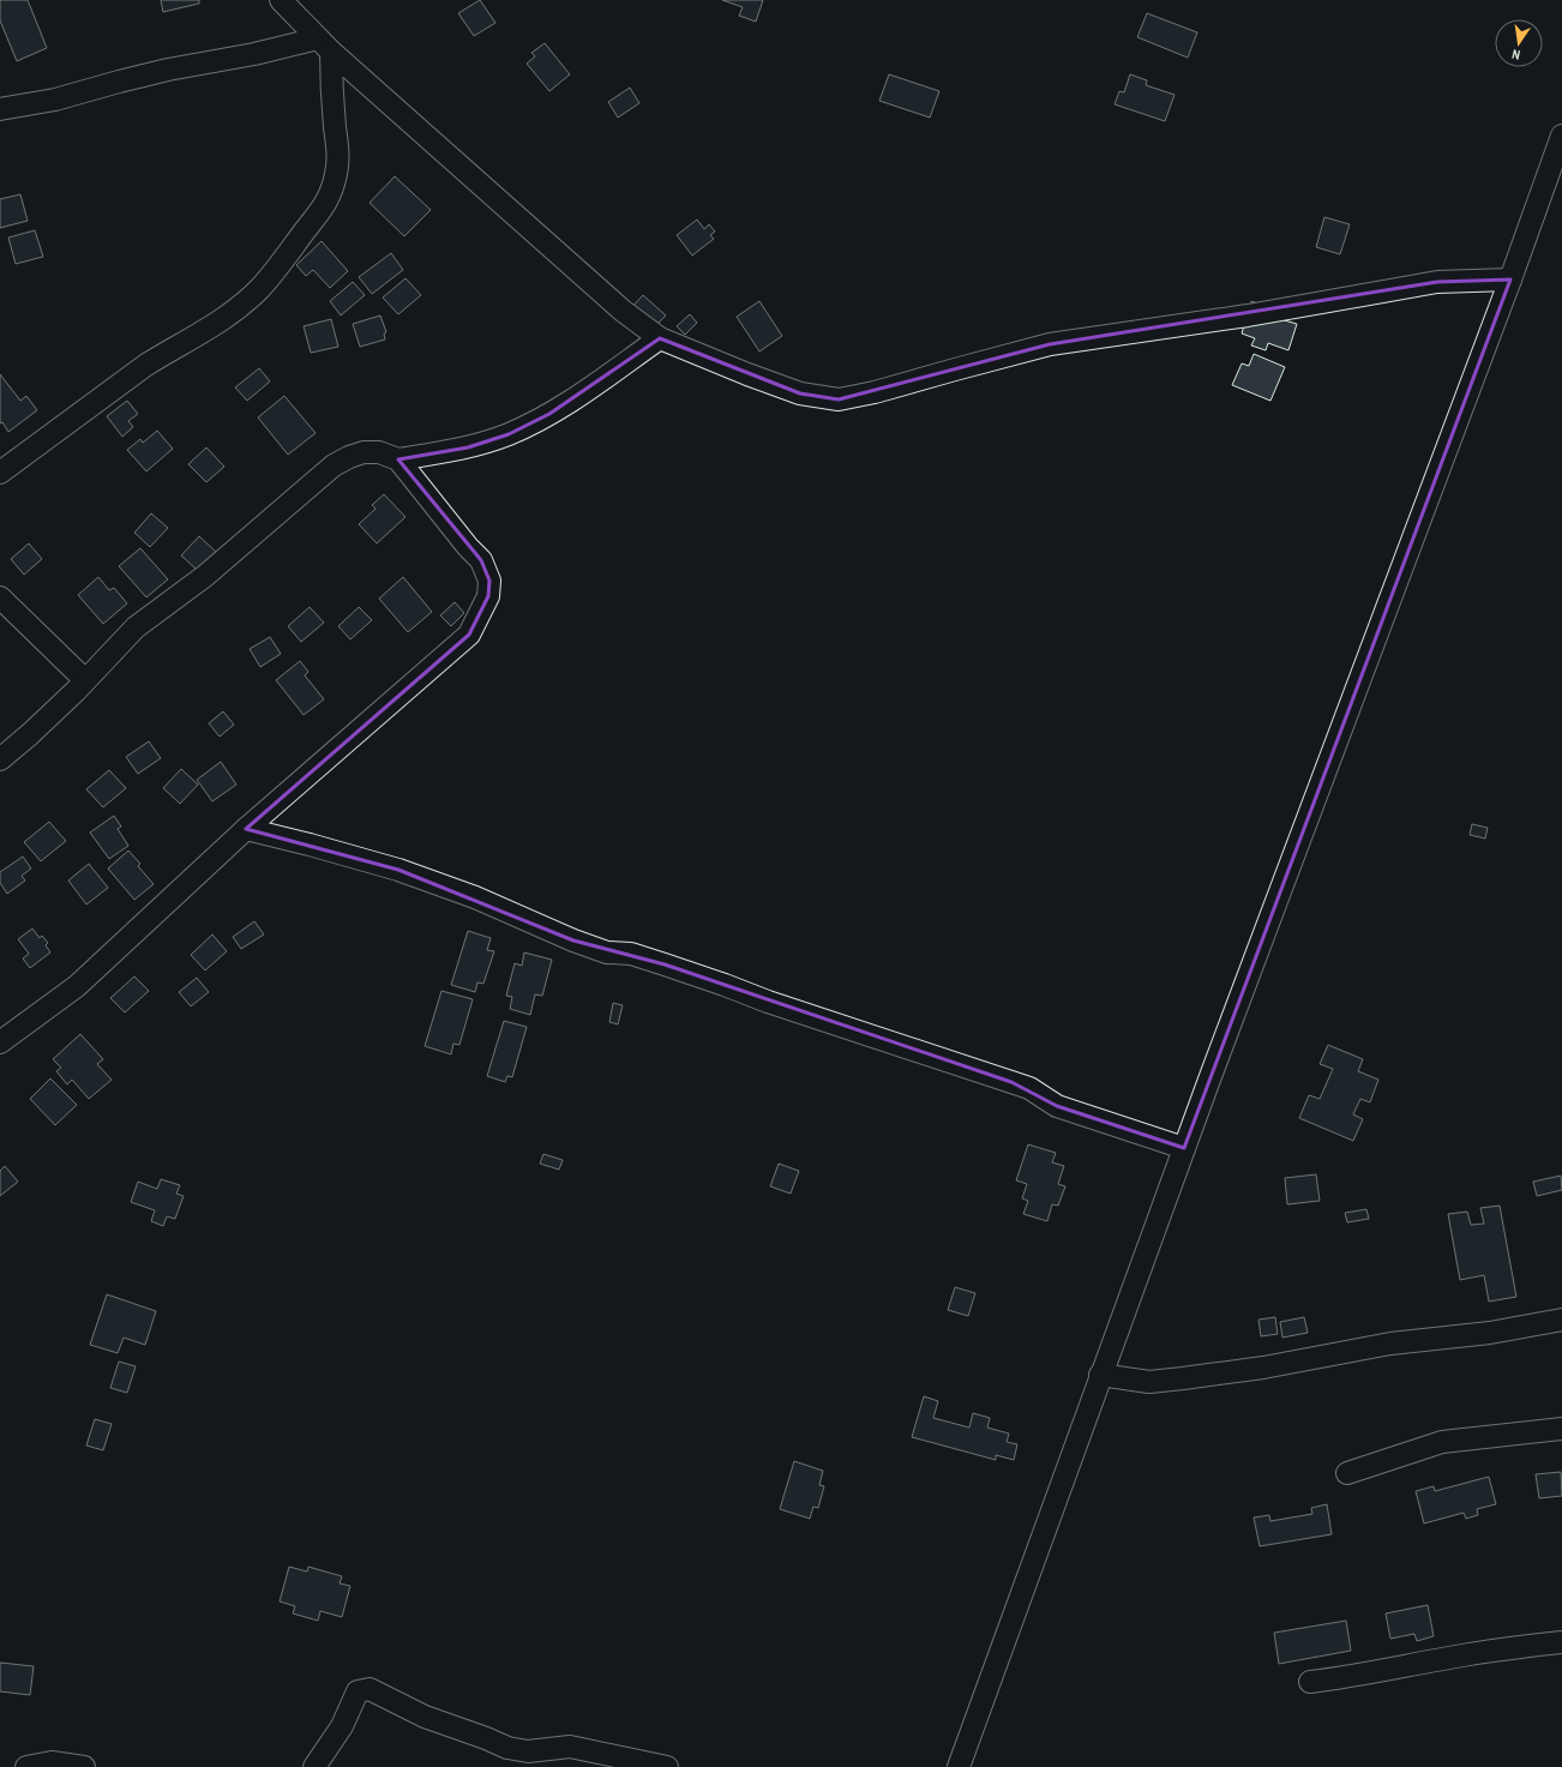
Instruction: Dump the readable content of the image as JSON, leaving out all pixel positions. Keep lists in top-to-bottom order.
{
  "north": "bottom"
}
